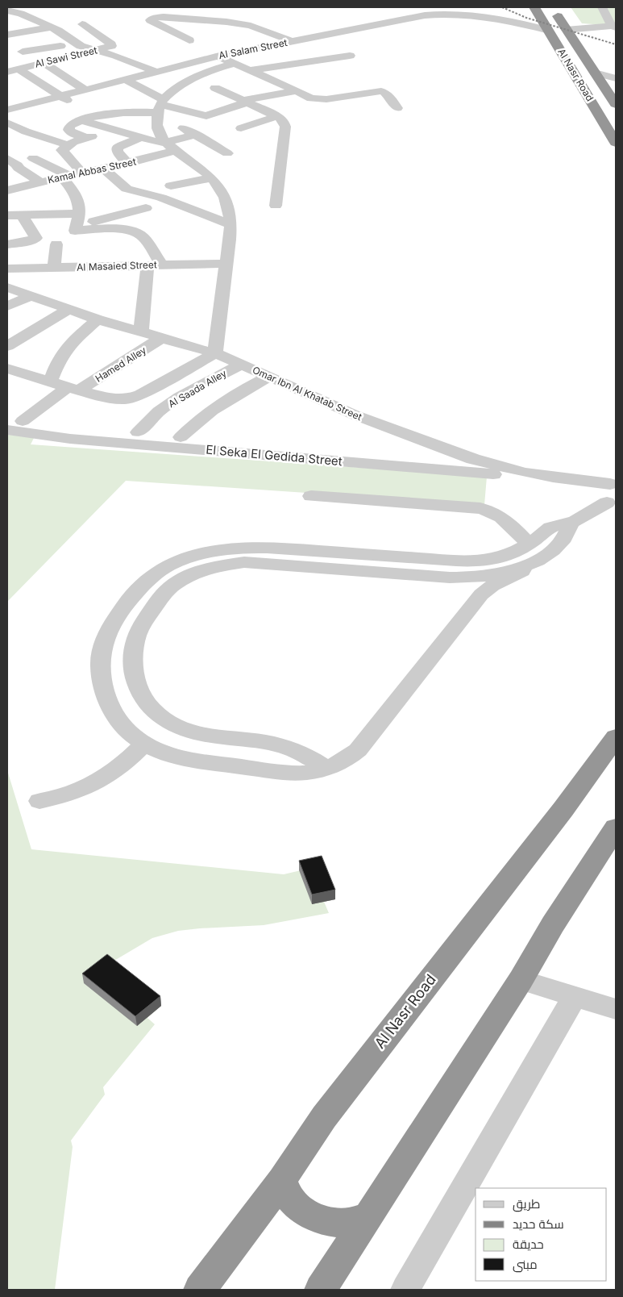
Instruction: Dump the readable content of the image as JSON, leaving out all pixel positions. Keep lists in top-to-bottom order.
{
  "streets": {
    "highway": ["Al Nasr Road"],
    "street": [
      "Al Salam Street",
      "Al Sawi Street",
      "Kamal Abbas Street",
      "Al Masaied Street",
      "Hamed Alley",
      "Al Saada Alley",
      "Omar Ibn Al Khatab Street",
      "El Seka El Gedida Street"
    ]
  },
  "crossings": [
    ["Al Salam Street", "Al Nasr Road"],
    ["Hamed Alley", "Omar Ibn Al Khatab Street"],
    ["Al Saada Alley", "Omar Ibn Al Khatab Street"]
  ],
  "legend": [
    "طريق",
    "سكة حديد",
    "حديقة",
    "مبنى"
  ]
}
